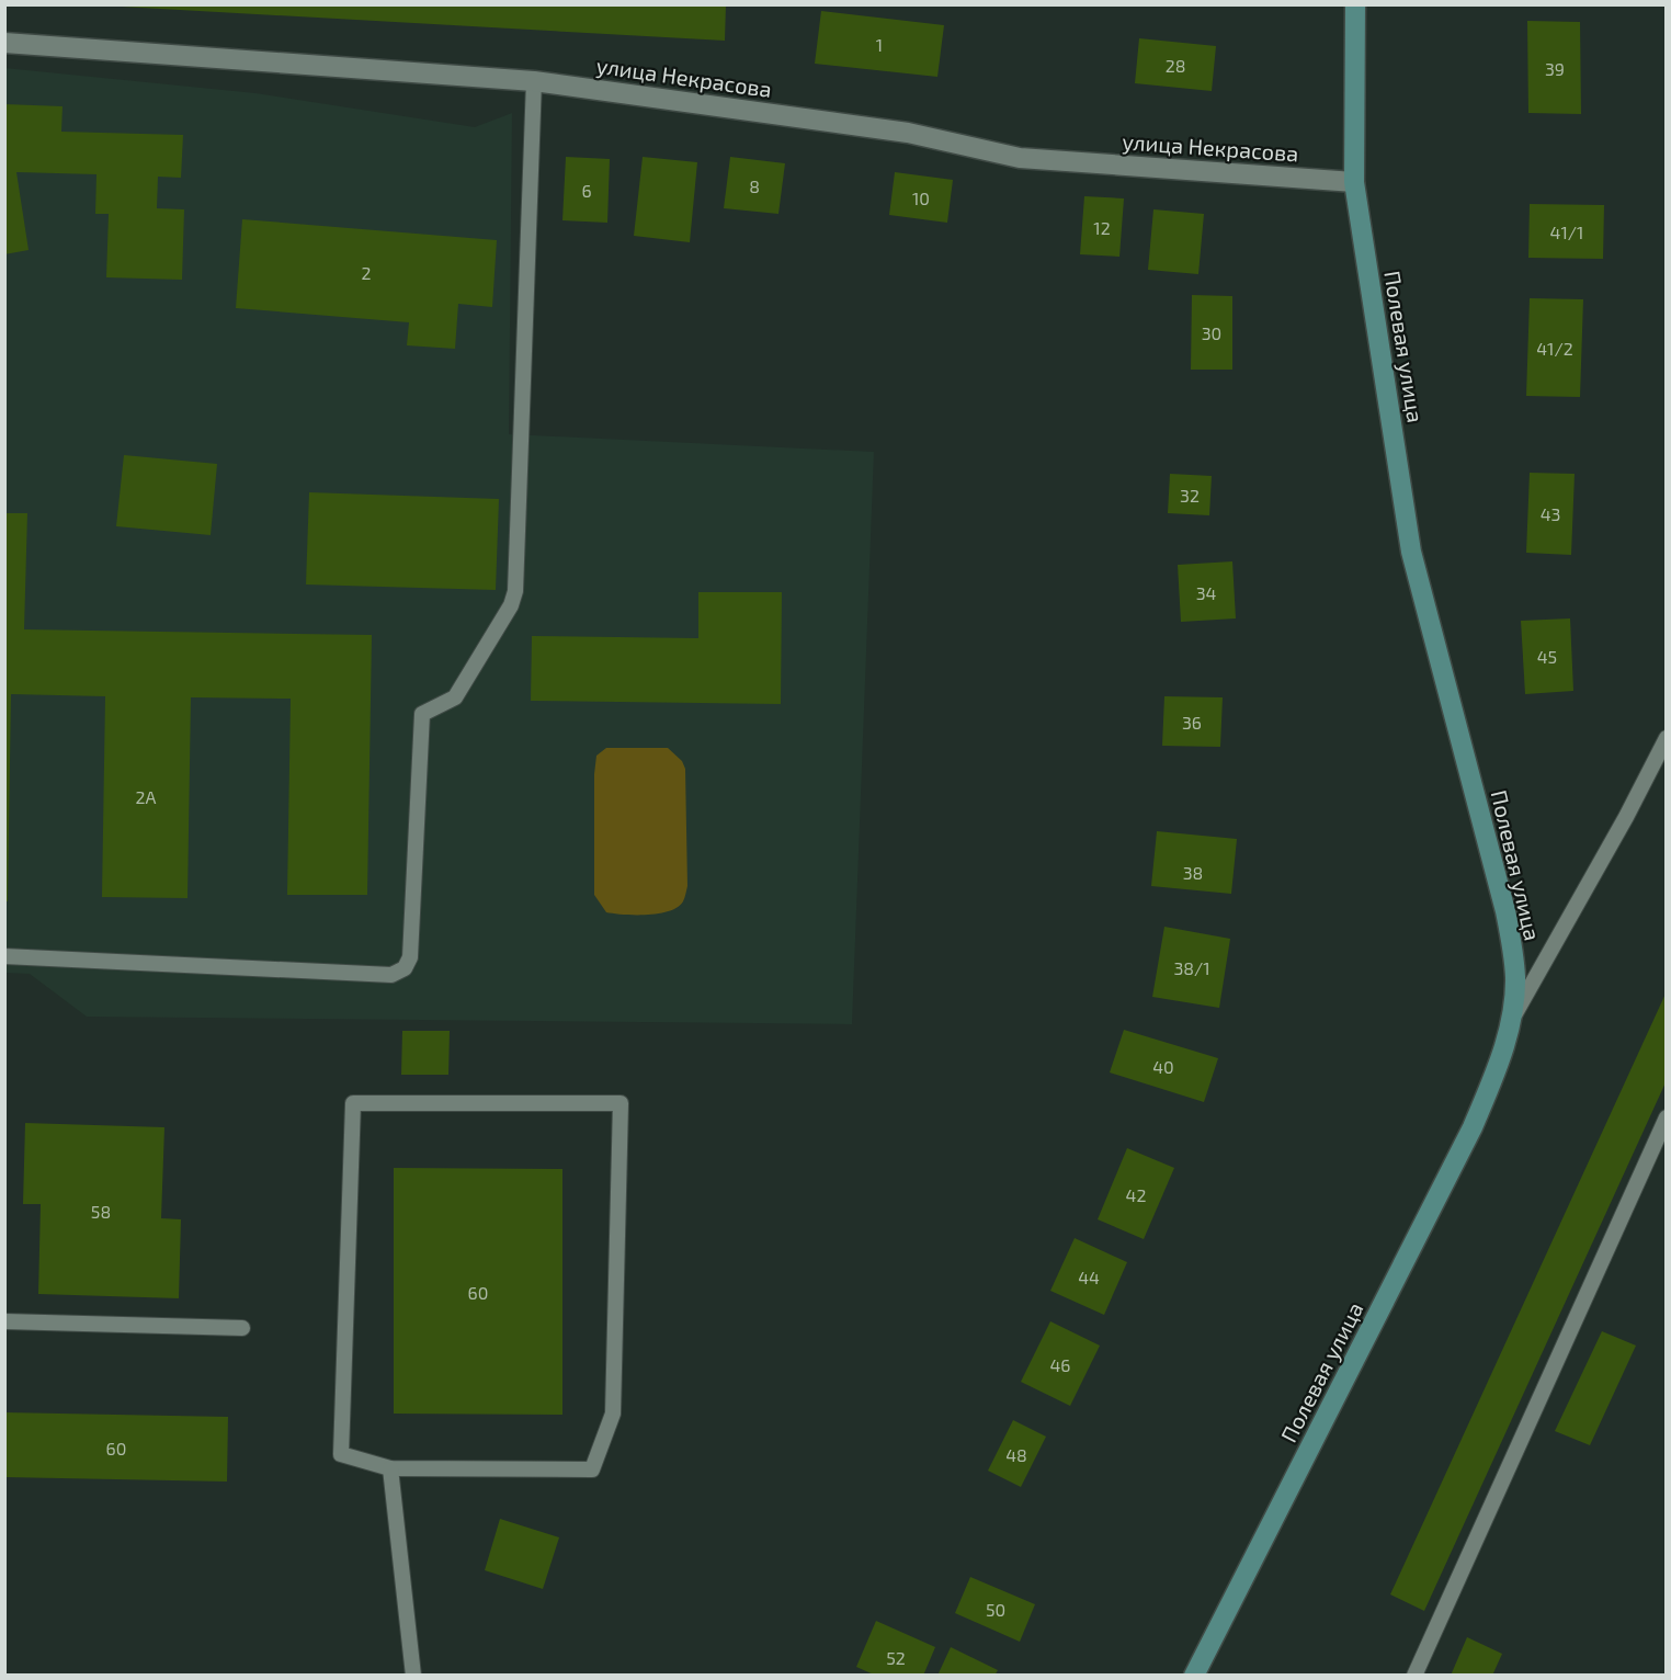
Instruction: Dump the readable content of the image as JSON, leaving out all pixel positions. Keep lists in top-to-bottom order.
{
  "streets": {
    "street": ["улица Некрасова", "Полевая улица"]
  },
  "crossings": [
    ["улица Некрасова", "Полевая улица"]
  ],
  "house_numbers": [
    "1",
    "28",
    "39",
    "8",
    "6",
    "10",
    "12",
    "41/1",
    "2",
    "30",
    "41/2",
    "32",
    "43",
    "34",
    "45",
    "36",
    "2А",
    "38",
    "38/1",
    "40",
    "42",
    "58",
    "44",
    "60",
    "46",
    "60",
    "48",
    "50",
    "52"
  ]
}
